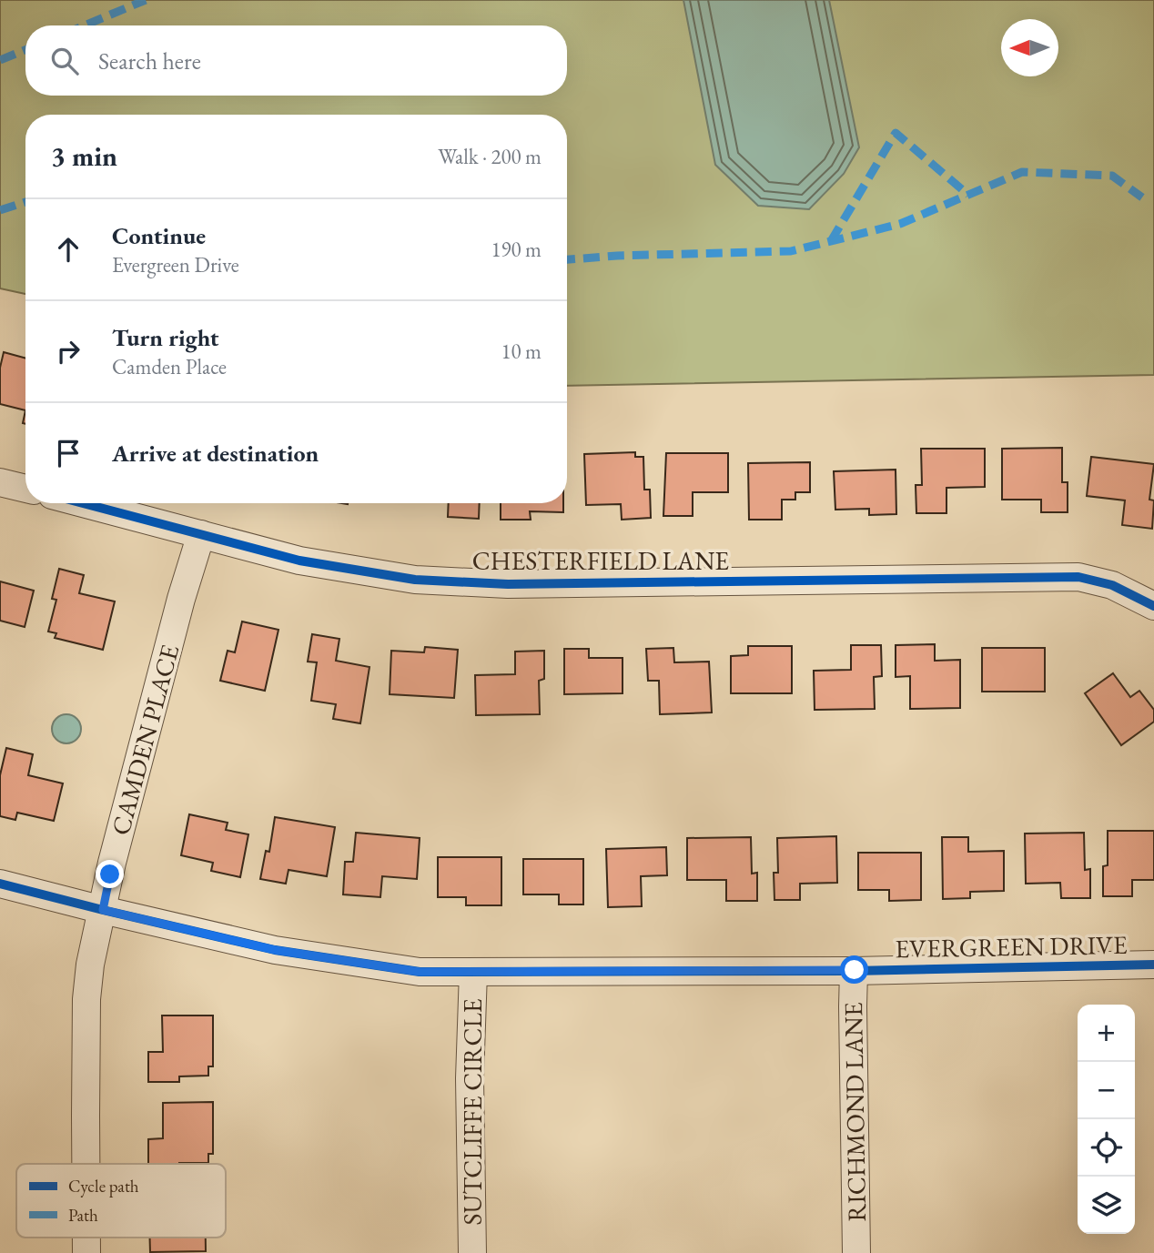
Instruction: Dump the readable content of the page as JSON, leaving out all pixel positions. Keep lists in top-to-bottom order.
{
  "streets": {
    "street": [
      "CHESTERFIELD LANE",
      "CAMDEN PLACE",
      "EVERGREEN DRIVE",
      "SUTCLIFFE CIRCLE",
      "RICHMOND LANE"
    ]
  },
  "crossings": [
    ["CHESTERFIELD LANE", "CAMDEN PLACE"],
    ["CAMDEN PLACE", "EVERGREEN DRIVE"],
    ["EVERGREEN DRIVE", "SUTCLIFFE CIRCLE"],
    ["EVERGREEN DRIVE", "RICHMOND LANE"]
  ],
  "legend": ["Cycle path", "Path"],
  "north": "left",
  "page": {
    "search": "Search here",
    "heading": ["3 min", "Walk · 200 m"],
    "list": [
      ["Continue", "Evergreen Drive", "190 m"],
      ["Turn right", "Camden Place", "10 m"],
      "Arrive at destination"
    ],
    "map_buttons": ["+", "−"]
  }
}
